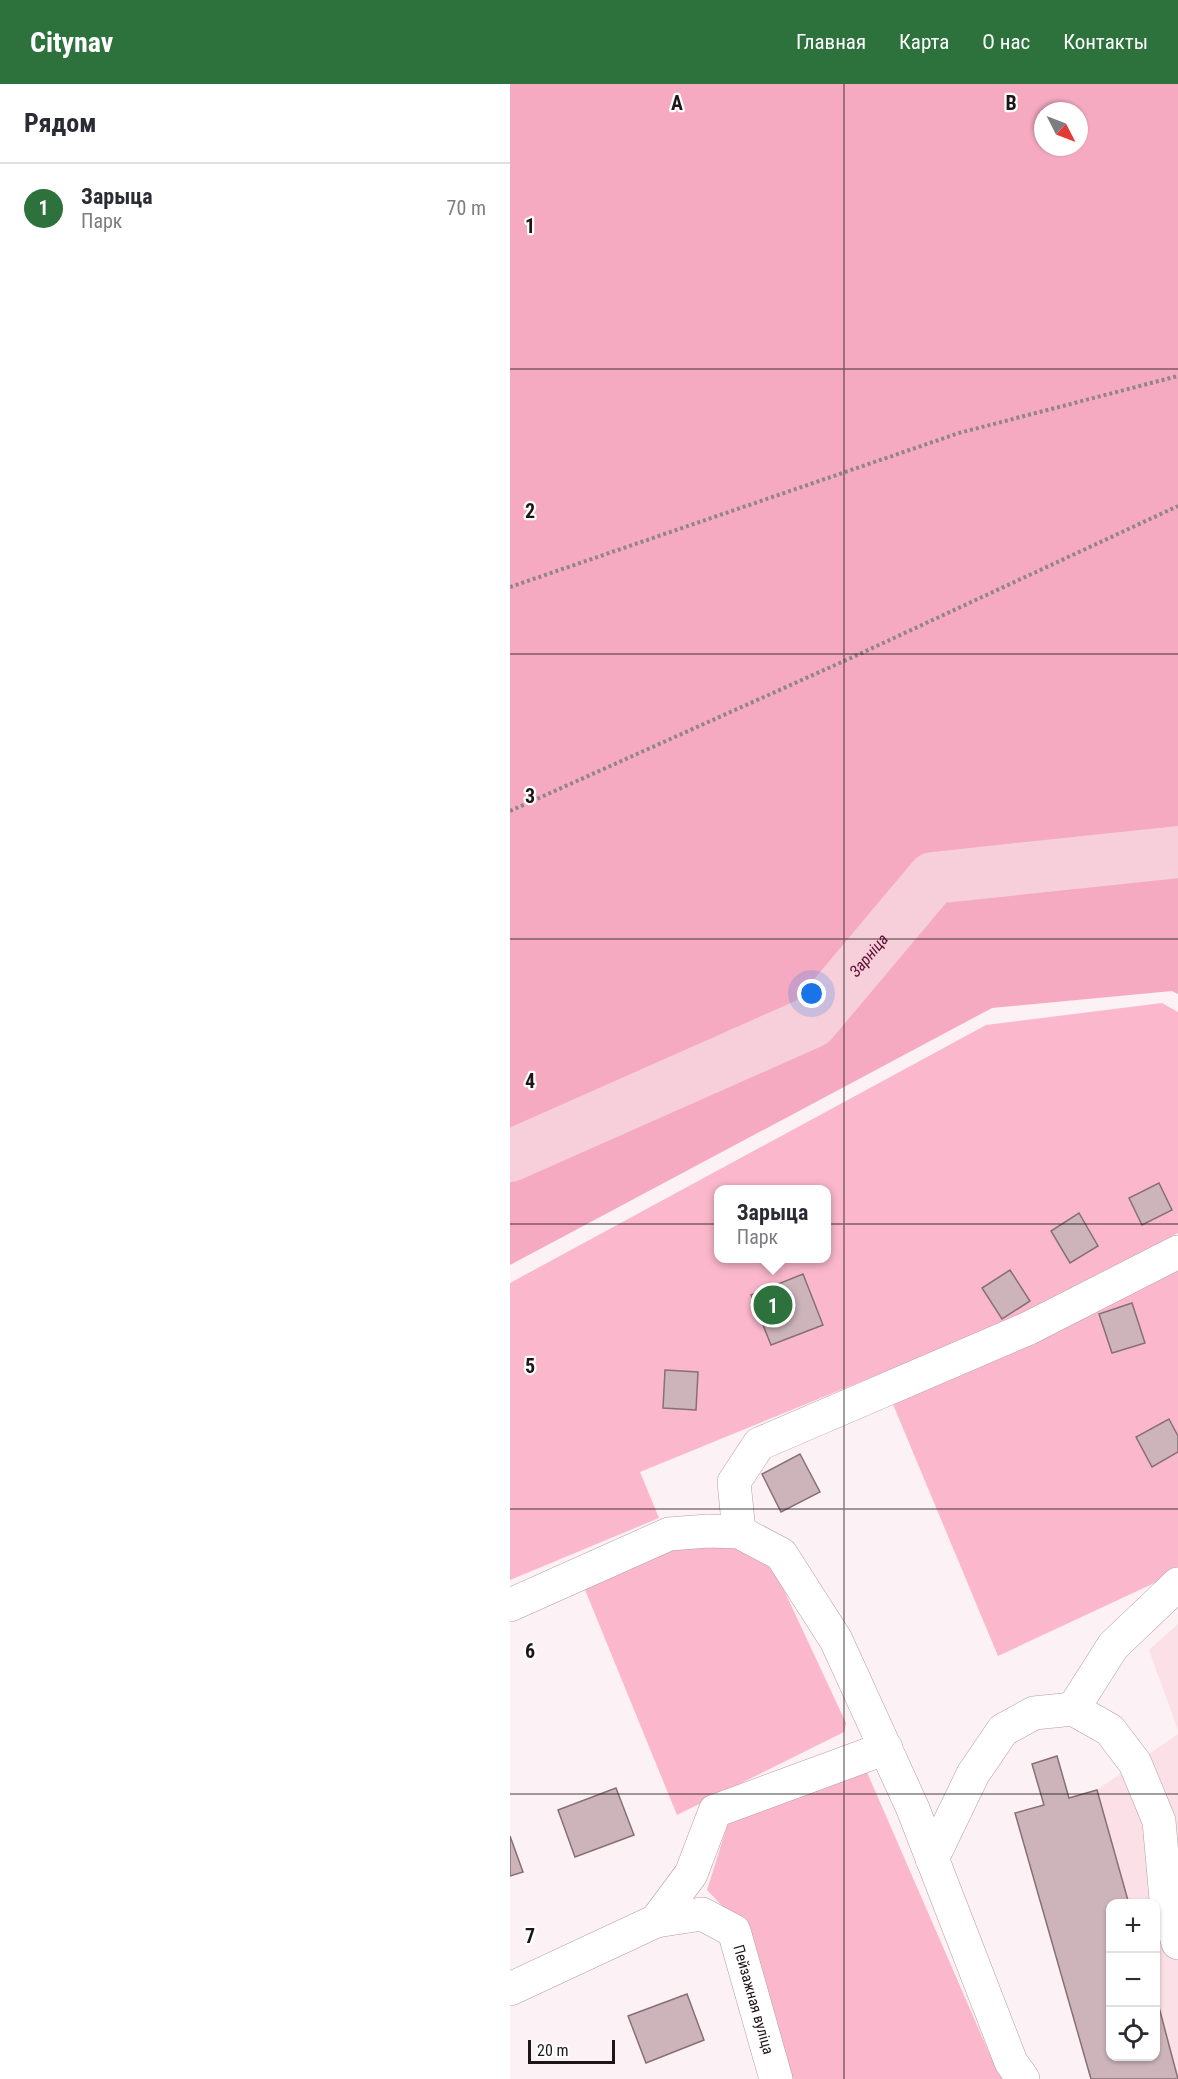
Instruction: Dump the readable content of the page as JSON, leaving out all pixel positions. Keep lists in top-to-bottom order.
{
  "streets": {
    "street": ["Пейзажная вуліца"]
  },
  "water": ["Зарніца"],
  "scale_bar": "20 m",
  "north": "bottom right",
  "page": {
    "header": "Citynav",
    "nav": [
      "Главная",
      "Карта",
      "О нас",
      "Контакты"
    ],
    "heading": "Рядом",
    "list": [
      {
        "mark": "1",
        "name": "Зарыца",
        "note": "Парк",
        "value": "70 m"
      }
    ],
    "popup": ["Зарыца", "Парк"],
    "pins": "1",
    "map_buttons": ["+", "−"],
    "scale": "20 m"
  },
  "grid": {
    "columns": ["A", "B"],
    "rows": [
      "1",
      "2",
      "3",
      "4",
      "5",
      "6",
      "7"
    ]
  }
}
